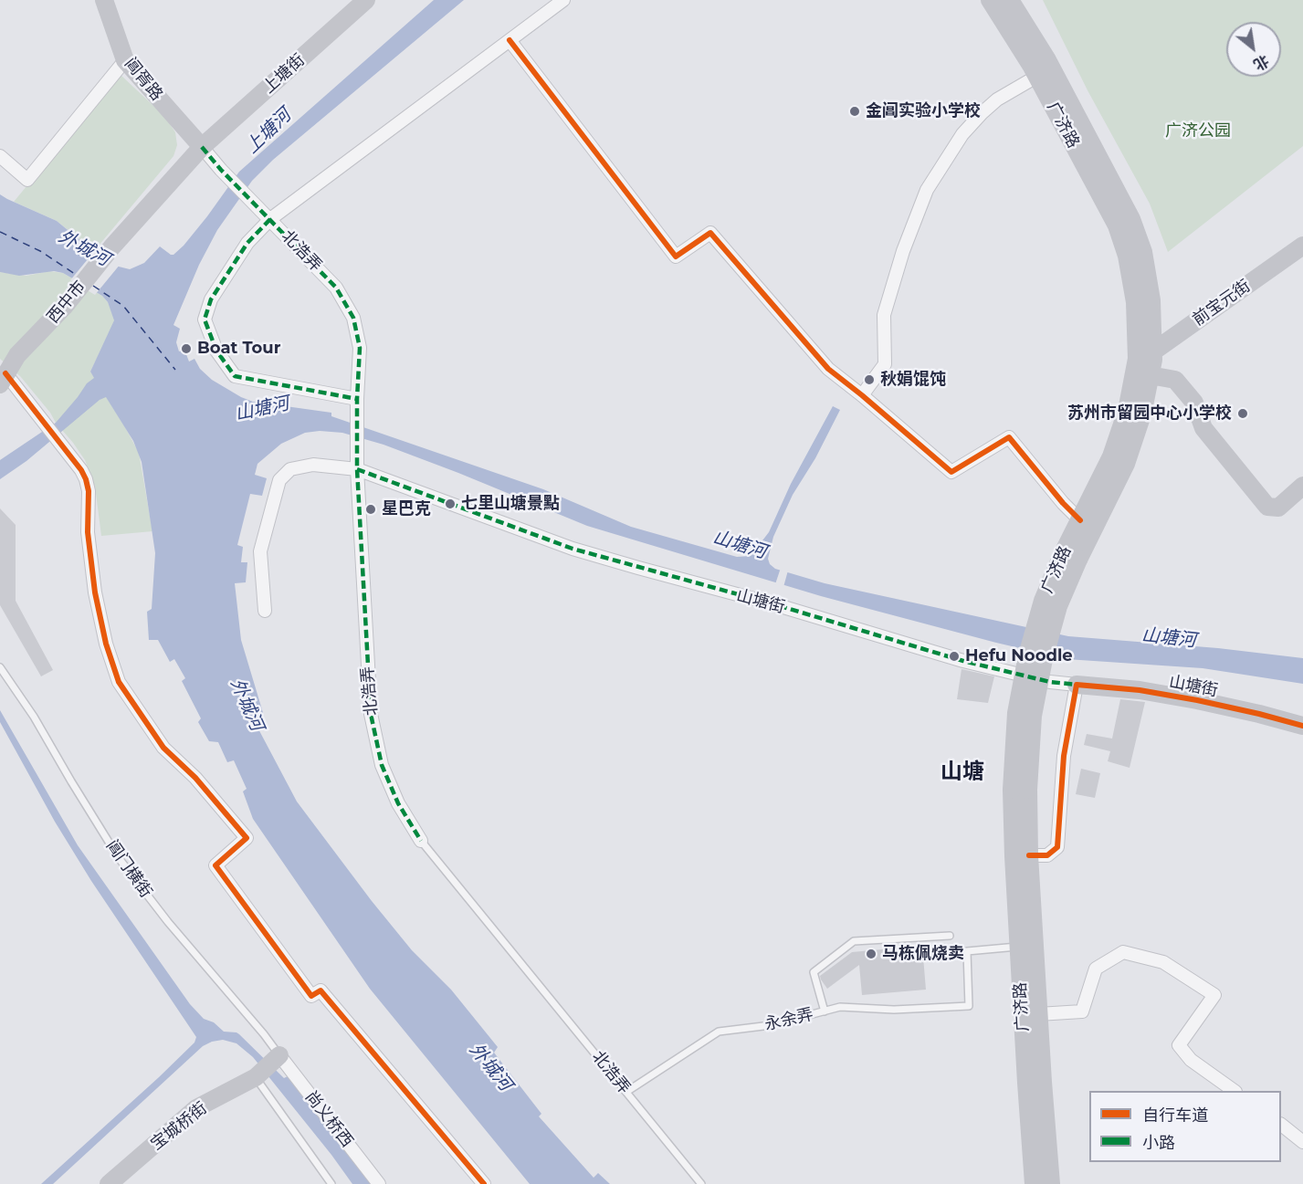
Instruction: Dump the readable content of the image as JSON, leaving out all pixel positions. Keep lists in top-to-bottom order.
{
  "streets": {
    "main road": [
      "上塘街",
      "阊胥路",
      "广济路",
      "西中市",
      "前宝元街",
      "山塘街",
      "宝城桥街"
    ],
    "street": ["北浩弄", "尚义桥西"],
    "lane": ["阊门横街", "永余弄"]
  },
  "crossings": [
    ["上塘街", "阊胥路"],
    ["上塘街", "北浩弄"],
    ["上塘街", "西中市"],
    ["阊胥路", "北浩弄"],
    ["阊胥路", "西中市"],
    ["广济路", "前宝元街"],
    ["广济路", "永余弄"],
    ["北浩弄", "西中市"],
    ["北浩弄", "山塘街"],
    ["北浩弄", "永余弄"],
    ["阊门横街", "尚义桥西"],
    ["阊门横街", "宝城桥街"],
    ["尚义桥西", "宝城桥街"]
  ],
  "districts": ["山塘"],
  "water": ["上塘河", "外城河", "山塘河"],
  "parks": ["广济公园"],
  "places": [
    "金阊实验小学校",
    "Boat Tour",
    "秋娟馄饨",
    "苏州市留园中心小学校",
    "七里山塘景點",
    "星巴克",
    "Hefu Noodle",
    "马栋佩烧卖"
  ],
  "legend": ["自行车道", "小路"],
  "north": "bottom right"
}
